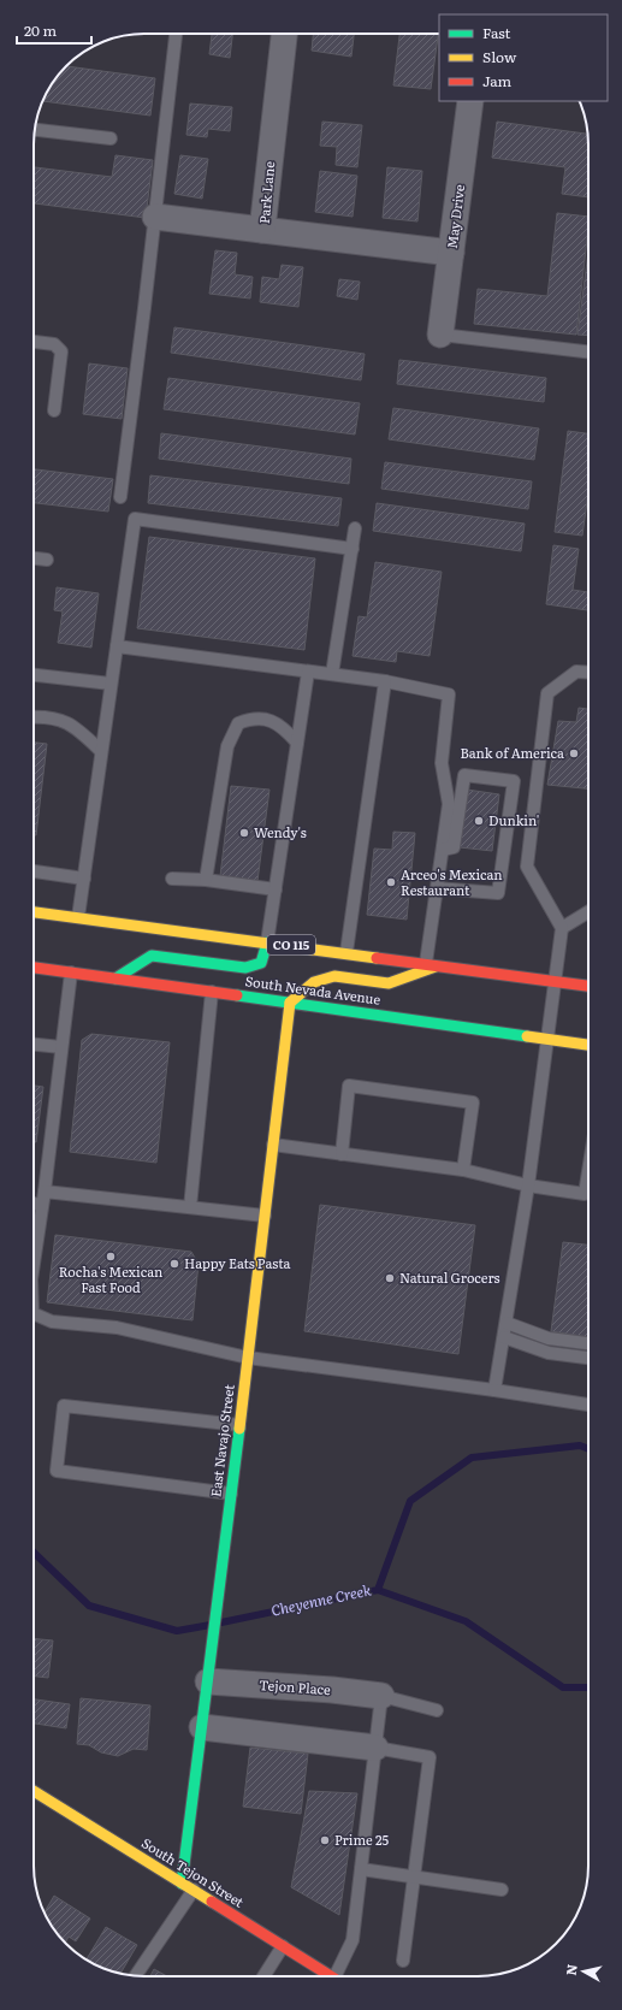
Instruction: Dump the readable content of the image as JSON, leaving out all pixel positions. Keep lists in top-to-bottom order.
{
  "streets": {
    "main road": [
      "CO 115",
      "South Nevada Avenue",
      "East Navajo Street",
      "South Tejon Street"
    ],
    "street": ["Park Lane", "May Drive", "Tejon Place"]
  },
  "crossings": [
    ["Park Lane", "May Drive"],
    ["South Nevada Avenue", "East Navajo Street"],
    ["East Navajo Street", "Tejon Place"],
    ["East Navajo Street", "South Tejon Street"]
  ],
  "water": ["Cheyenne Creek"],
  "places": [
    "Bank of America",
    "Dunkin'",
    "Wendy's",
    "Arceo's Mexican Restaurant",
    "Rocha's Mexican Fast Food",
    "Happy Eats Pasta",
    "Natural Grocers",
    "Prime 25"
  ],
  "legend": ["Fast", "Slow", "Jam"],
  "scale_bar": "20 m",
  "north": "left"
}
